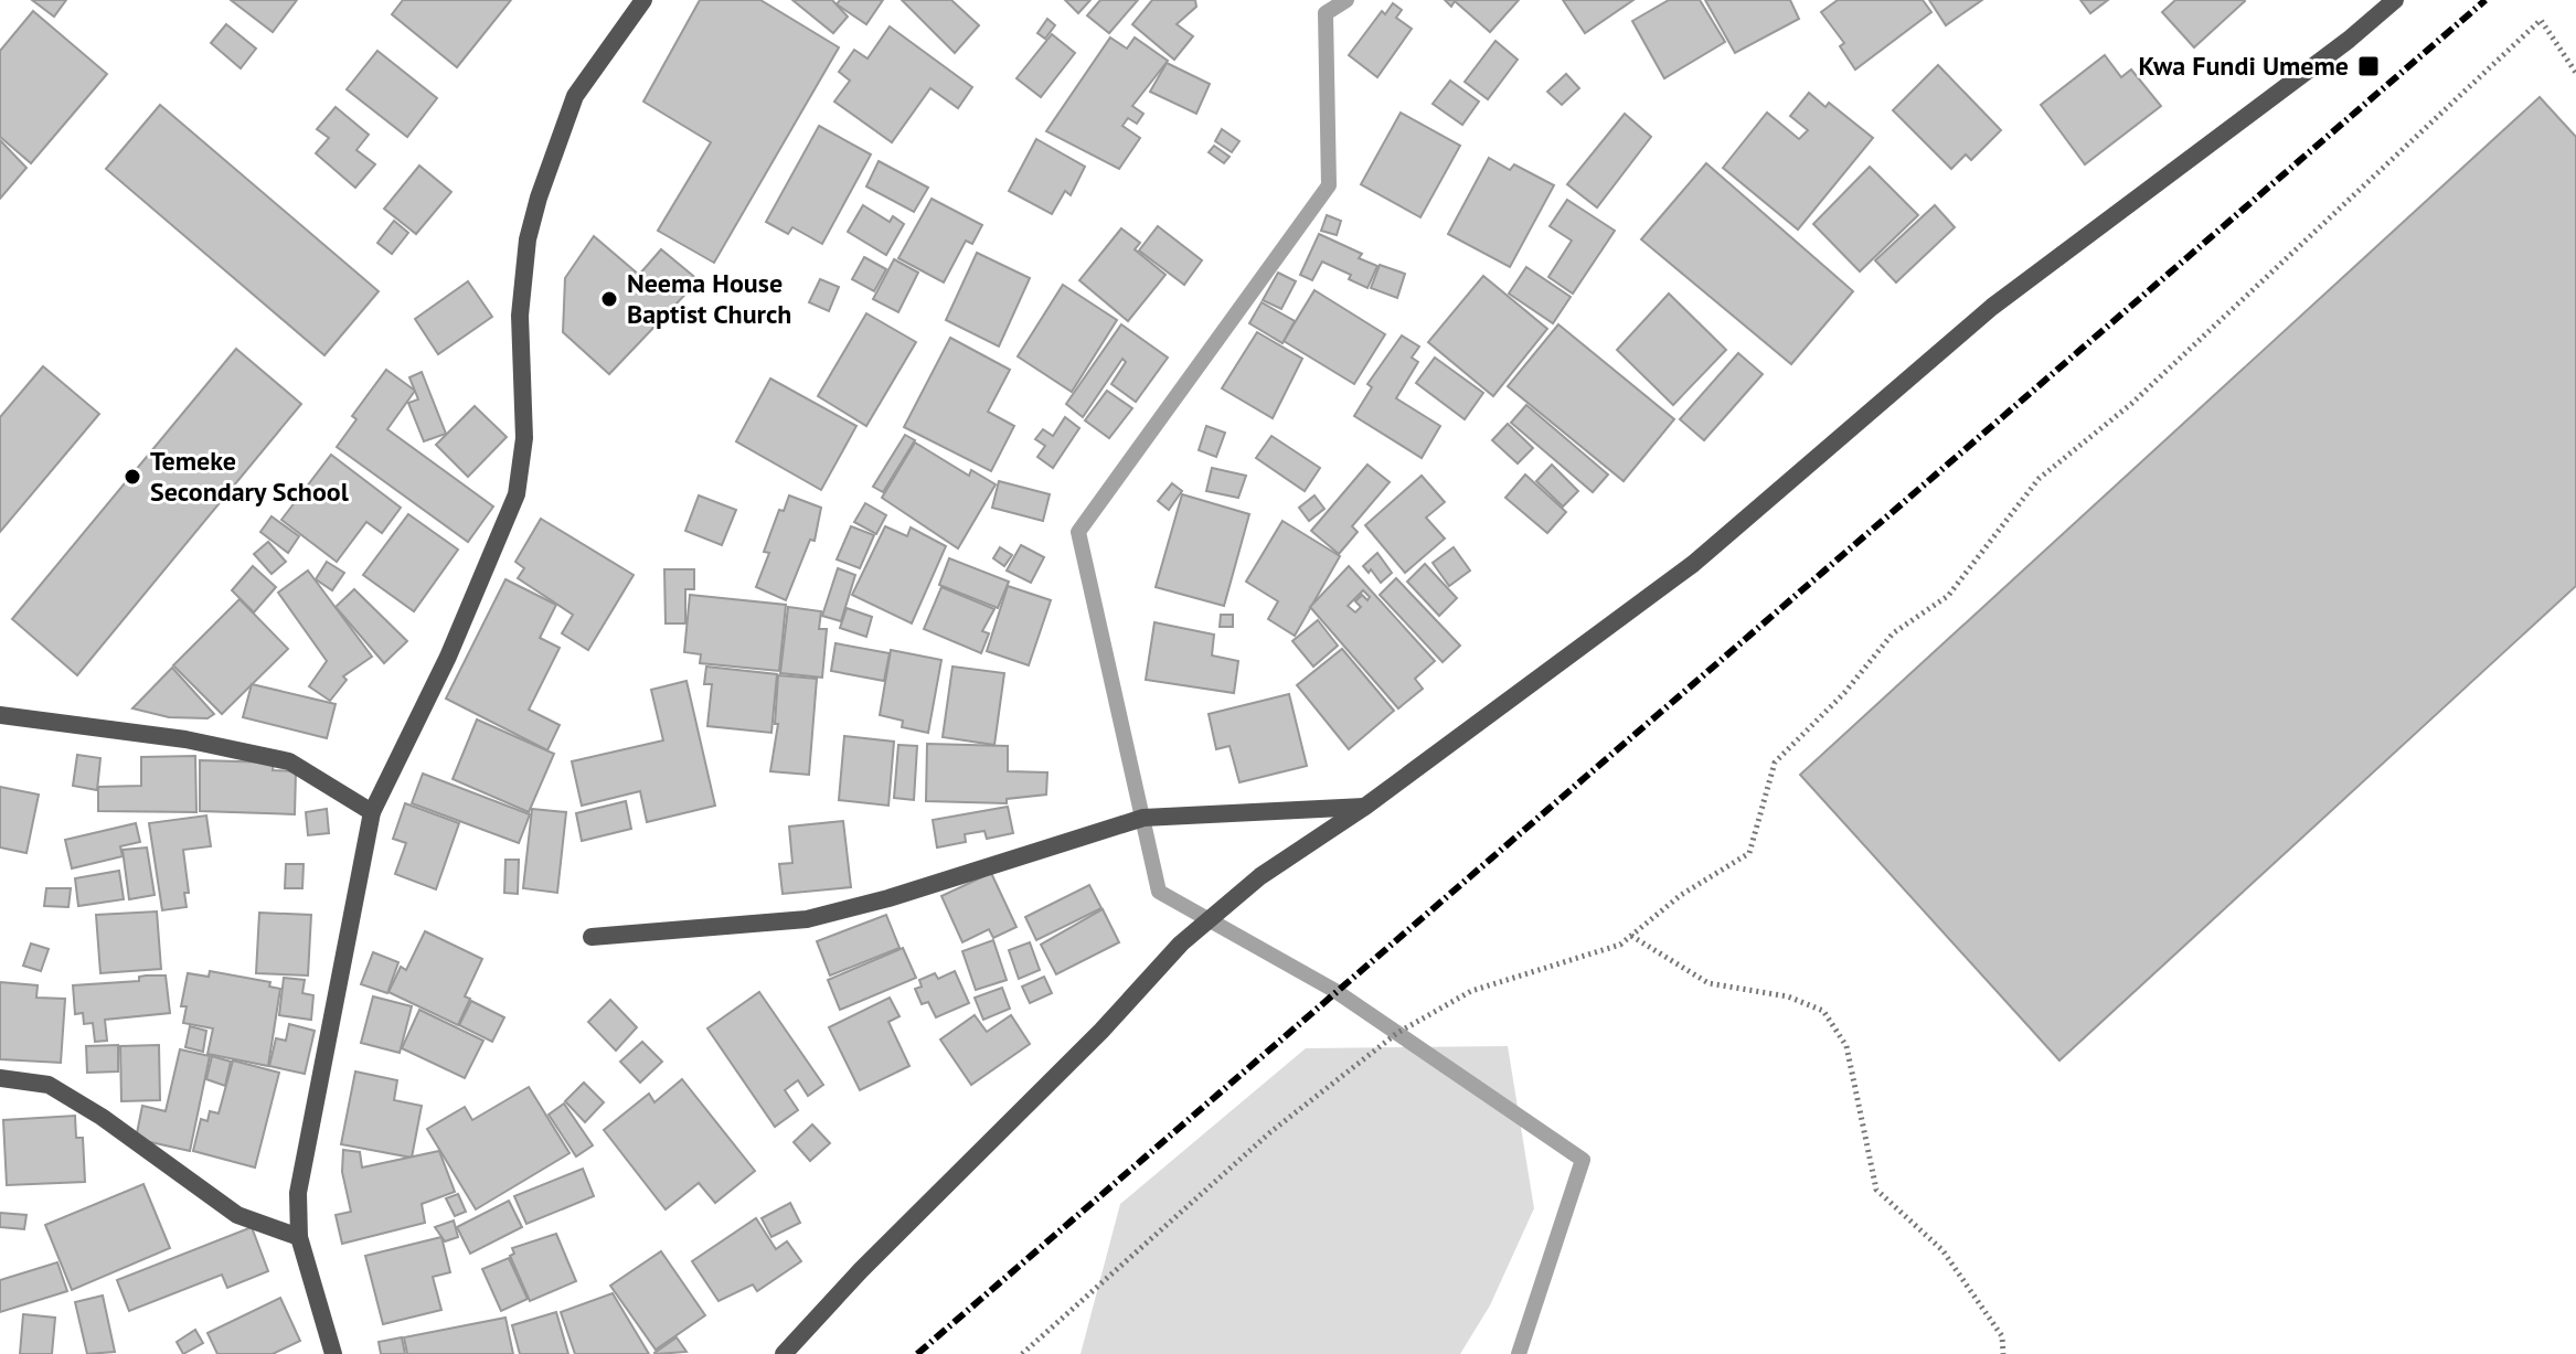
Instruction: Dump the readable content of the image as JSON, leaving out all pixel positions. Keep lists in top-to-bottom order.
{
  "places": {
    "transit": ["Kwa Fundi Umeme"],
    "other": ["Neema House Baptist Church", "Temeke Secondary School"]
  }
}
